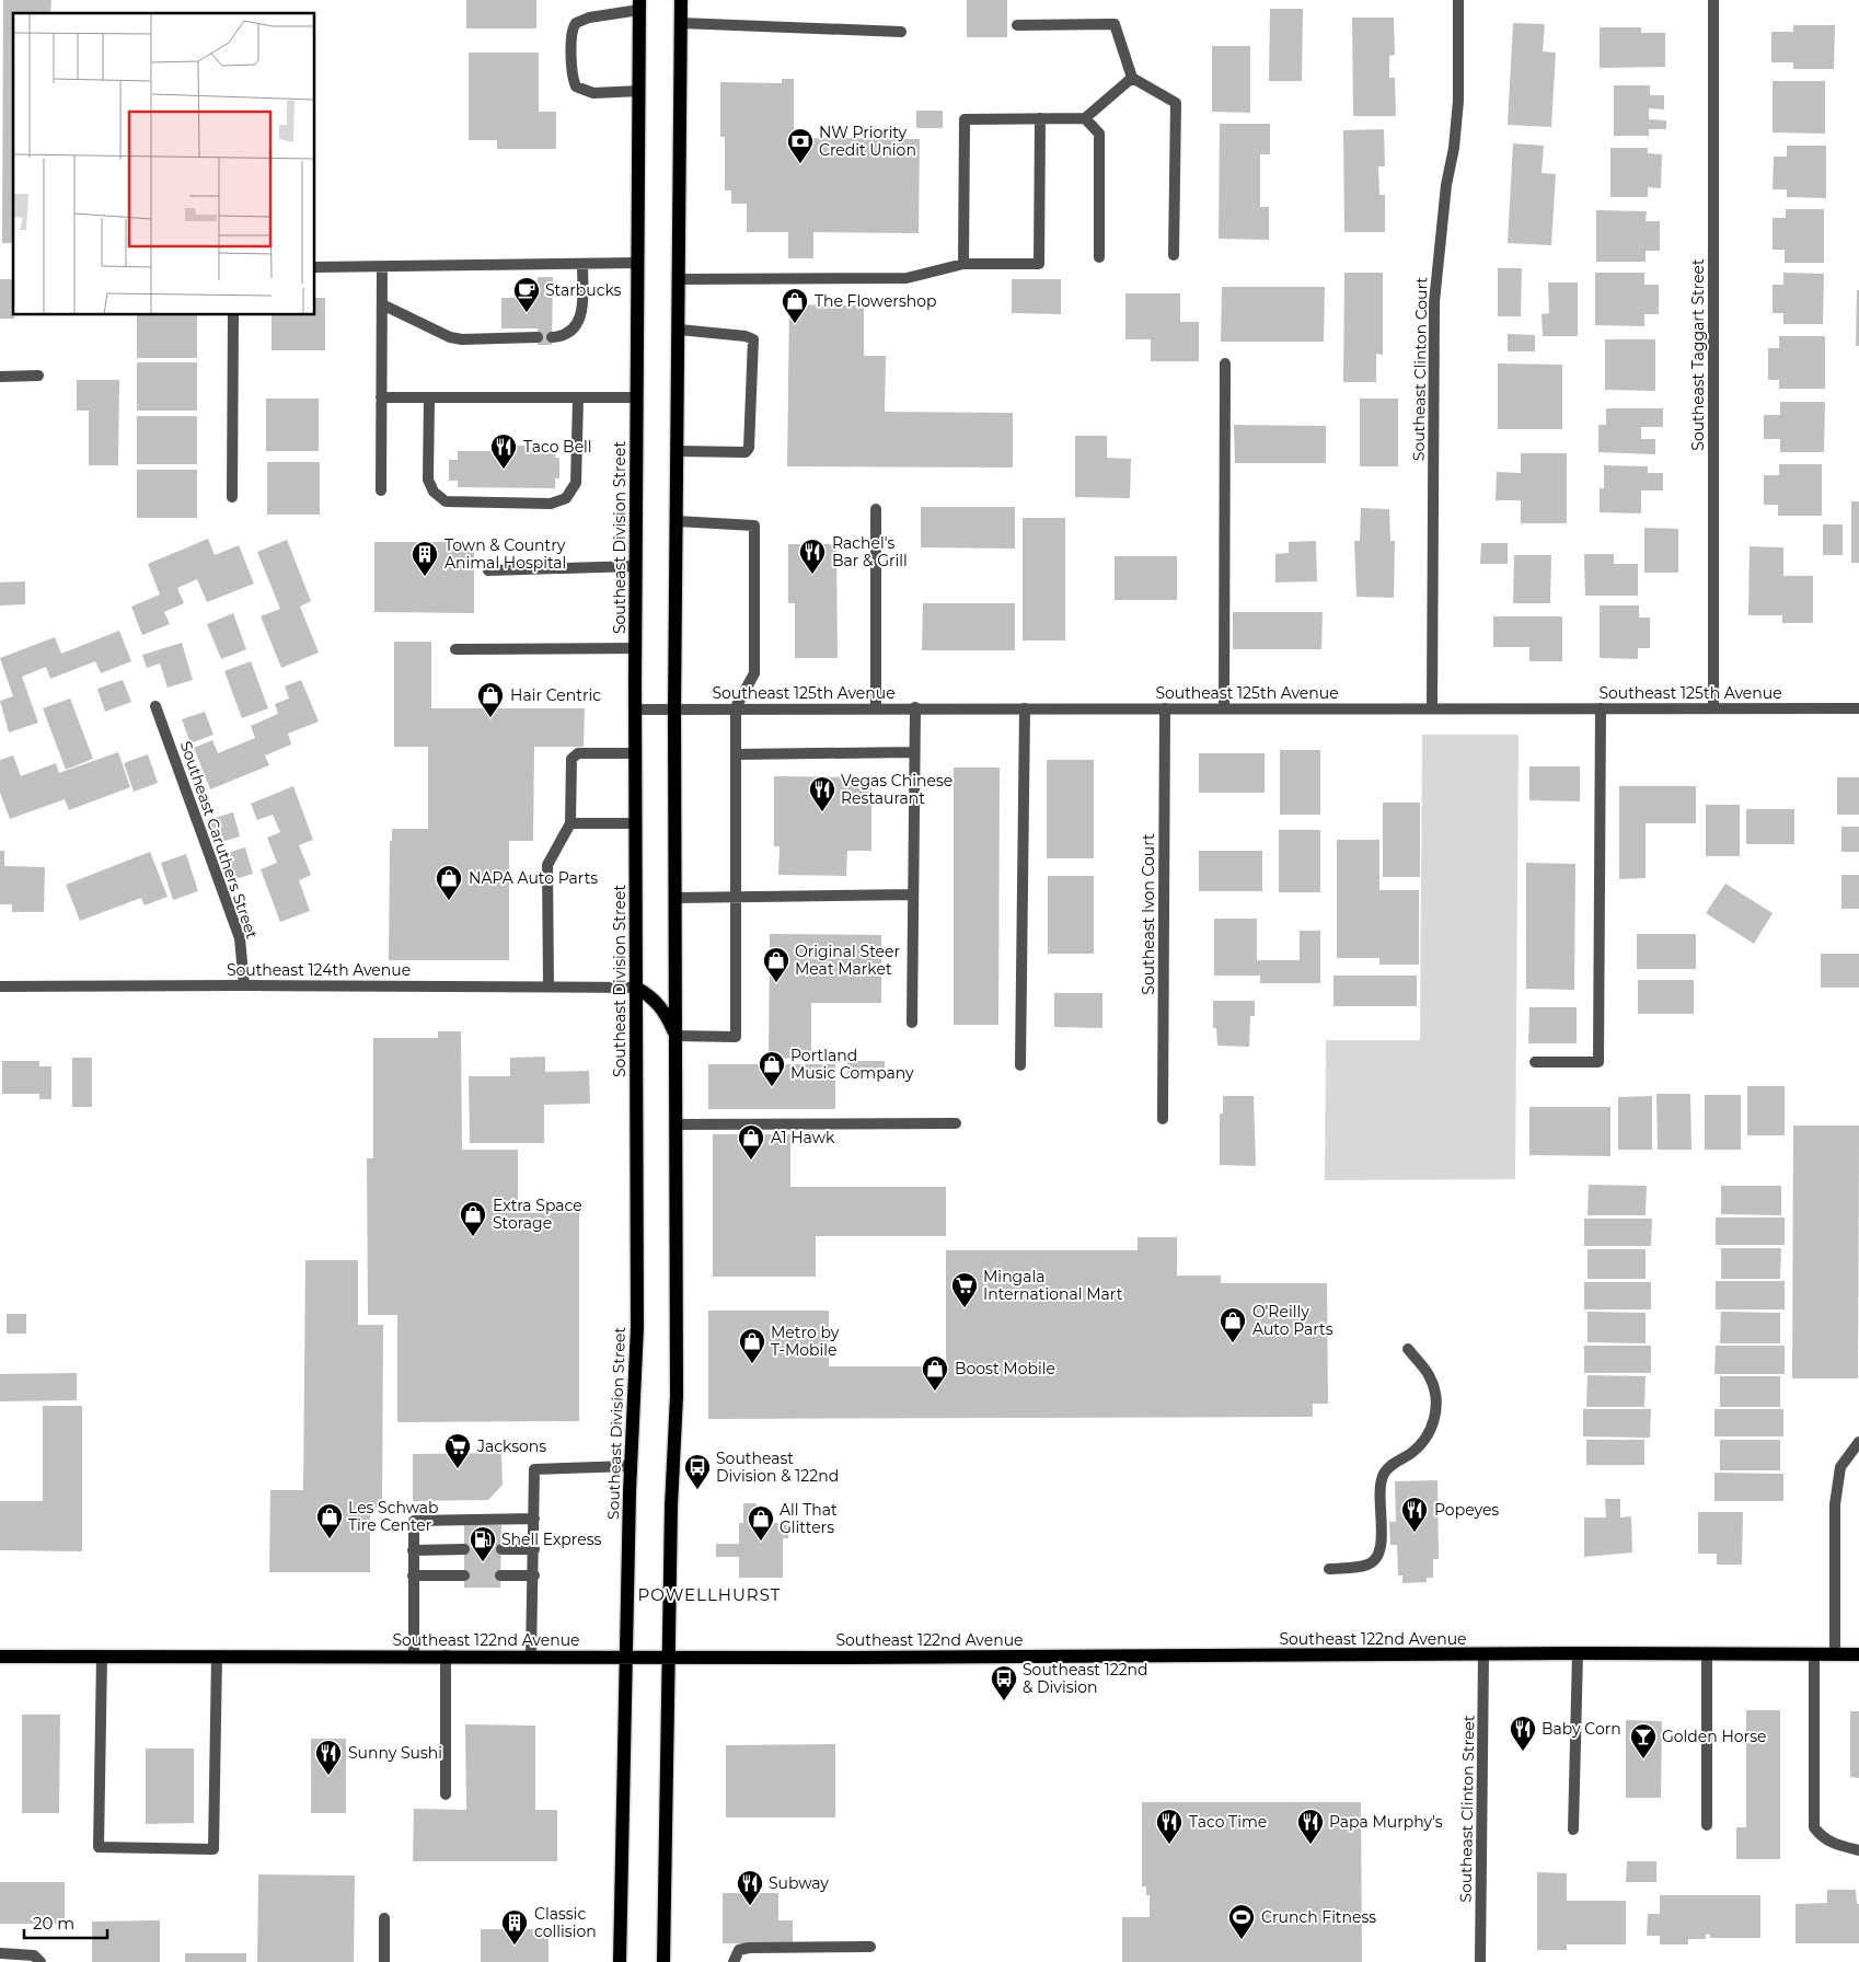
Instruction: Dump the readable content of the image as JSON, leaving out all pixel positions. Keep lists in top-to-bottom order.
{
  "streets": {
    "main road": ["Southeast Division Street", "Southeast 122nd Avenue"],
    "street": [
      "Southeast Taggart Street",
      "Southeast Clinton Court",
      "Southeast 125th Avenue",
      "Southeast Caruthers Street",
      "Southeast Ivon Court",
      "Southeast 124th Avenue",
      "Southeast Clinton Street"
    ]
  },
  "crossings": [
    ["Southeast Taggart Street", "Southeast 125th Avenue"],
    ["Southeast Clinton Court", "Southeast 125th Avenue"],
    ["Southeast Division Street", "Southeast 125th Avenue"],
    ["Southeast Division Street", "Southeast 124th Avenue"],
    ["Southeast Division Street", "Southeast 122nd Avenue"],
    ["Southeast 125th Avenue", "Southeast Ivon Court"],
    ["Southeast Caruthers Street", "Southeast 124th Avenue"],
    ["Southeast 122nd Avenue", "Southeast Clinton Street"]
  ],
  "districts": ["POWELLHURST"],
  "places": {
    "bank": ["NW Priority Credit Union"],
    "cafe": ["Starbucks"],
    "shop": [
      "The Flowershop",
      "Hair Centric",
      "NAPA Auto Parts",
      "Original Steer Meat Market",
      "Portland Music Company",
      "A1 Hawk",
      "Extra Space Storage",
      "O'Reilly Auto Parts",
      "Metro by T-Mobile",
      "Boost Mobile",
      "Les Schwab Tire Center",
      "All That Glitters"
    ],
    "restaurant": [
      "Taco Bell",
      "Rachel's Bar & Grill",
      "Vegas Chinese Restaurant",
      "Popeyes",
      "Baby Corn",
      "Sunny Sushi",
      "Taco Time",
      "Papa Murphy's",
      "Subway"
    ],
    "building": ["Town & Country Animal Hospital", "Classic collision"],
    "supermarket": ["Mingala International Mart", "Jacksons"],
    "bus stop": ["Southeast Division & 122nd", "Southeast 122nd & Division"],
    "fuel station": ["Shell Express"],
    "bar": ["Golden Horse"],
    "sports": ["Crunch Fitness"]
  },
  "scale_bar": "20 m"
}
